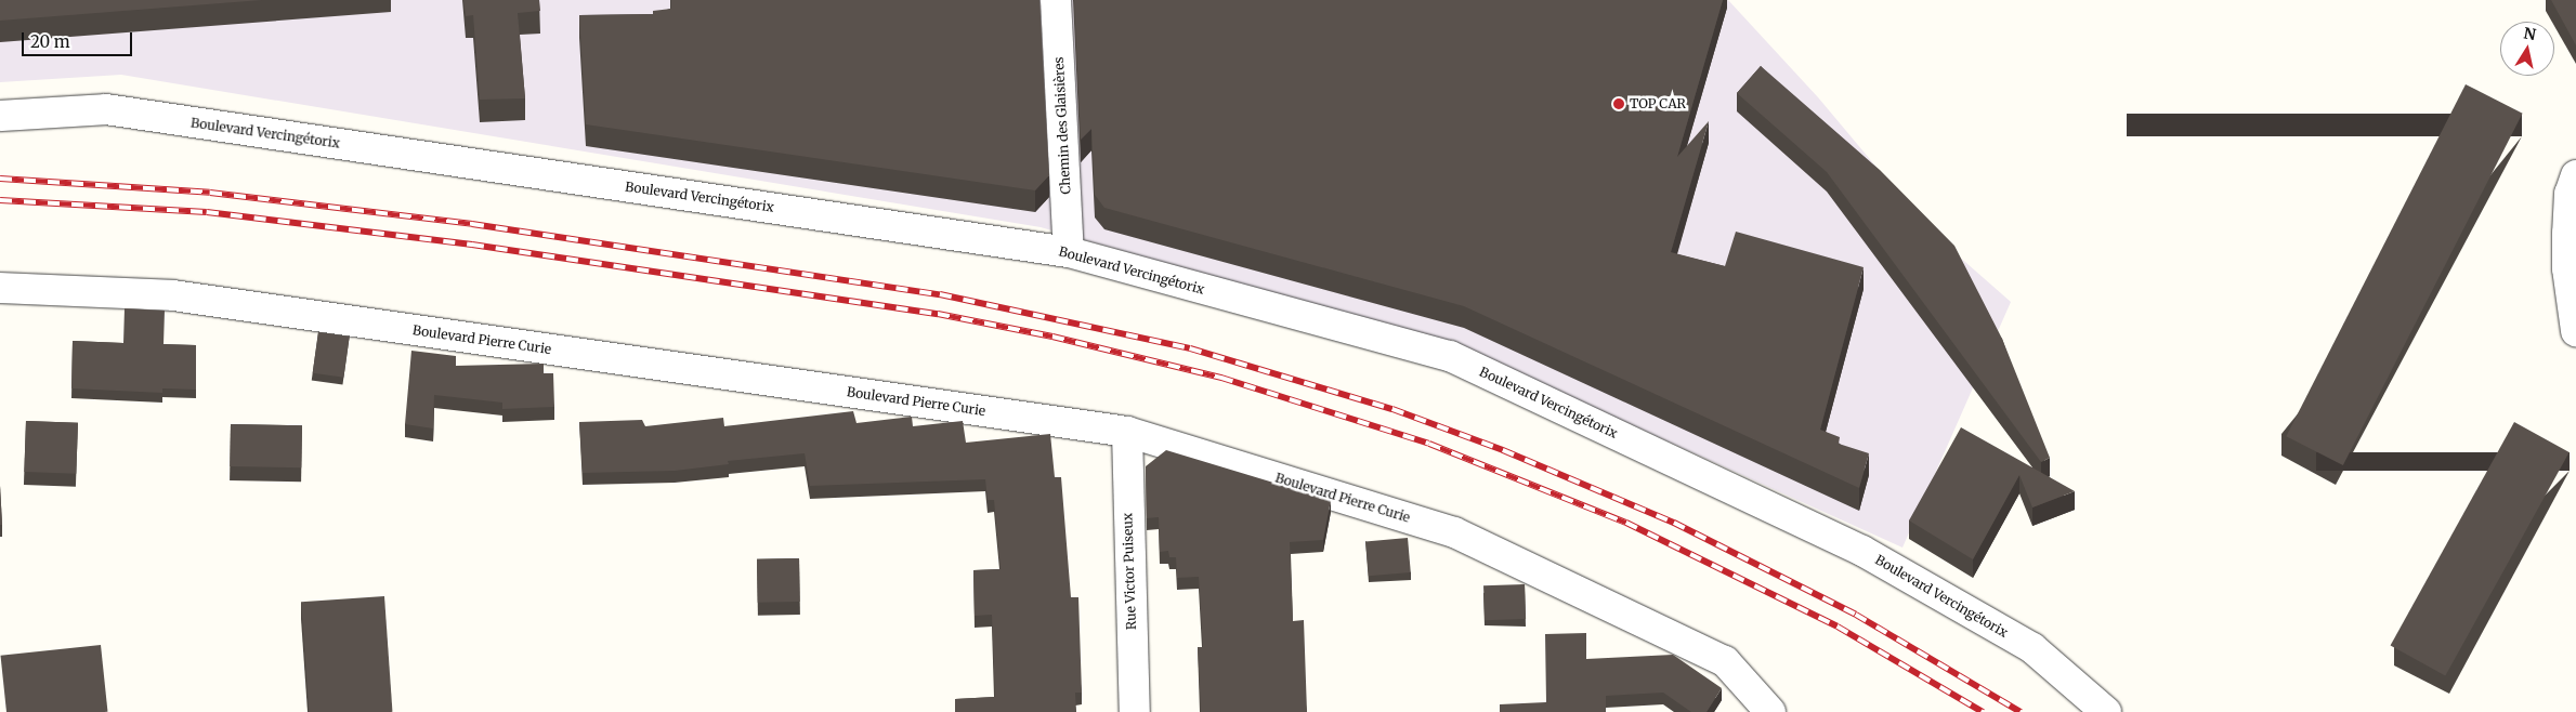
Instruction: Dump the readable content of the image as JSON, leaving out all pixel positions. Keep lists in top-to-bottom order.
{
  "streets": {
    "street": [
      "Chemin des Glaisières",
      "Boulevard Vercingétorix",
      "Boulevard Pierre Curie",
      "Rue Victor Puiseux"
    ]
  },
  "crossings": [
    ["Chemin des Glaisières", "Boulevard Vercingétorix"],
    ["Boulevard Pierre Curie", "Rue Victor Puiseux"]
  ],
  "places": ["TOP CAR"],
  "scale_bar": "20 m",
  "north": "top"
}
